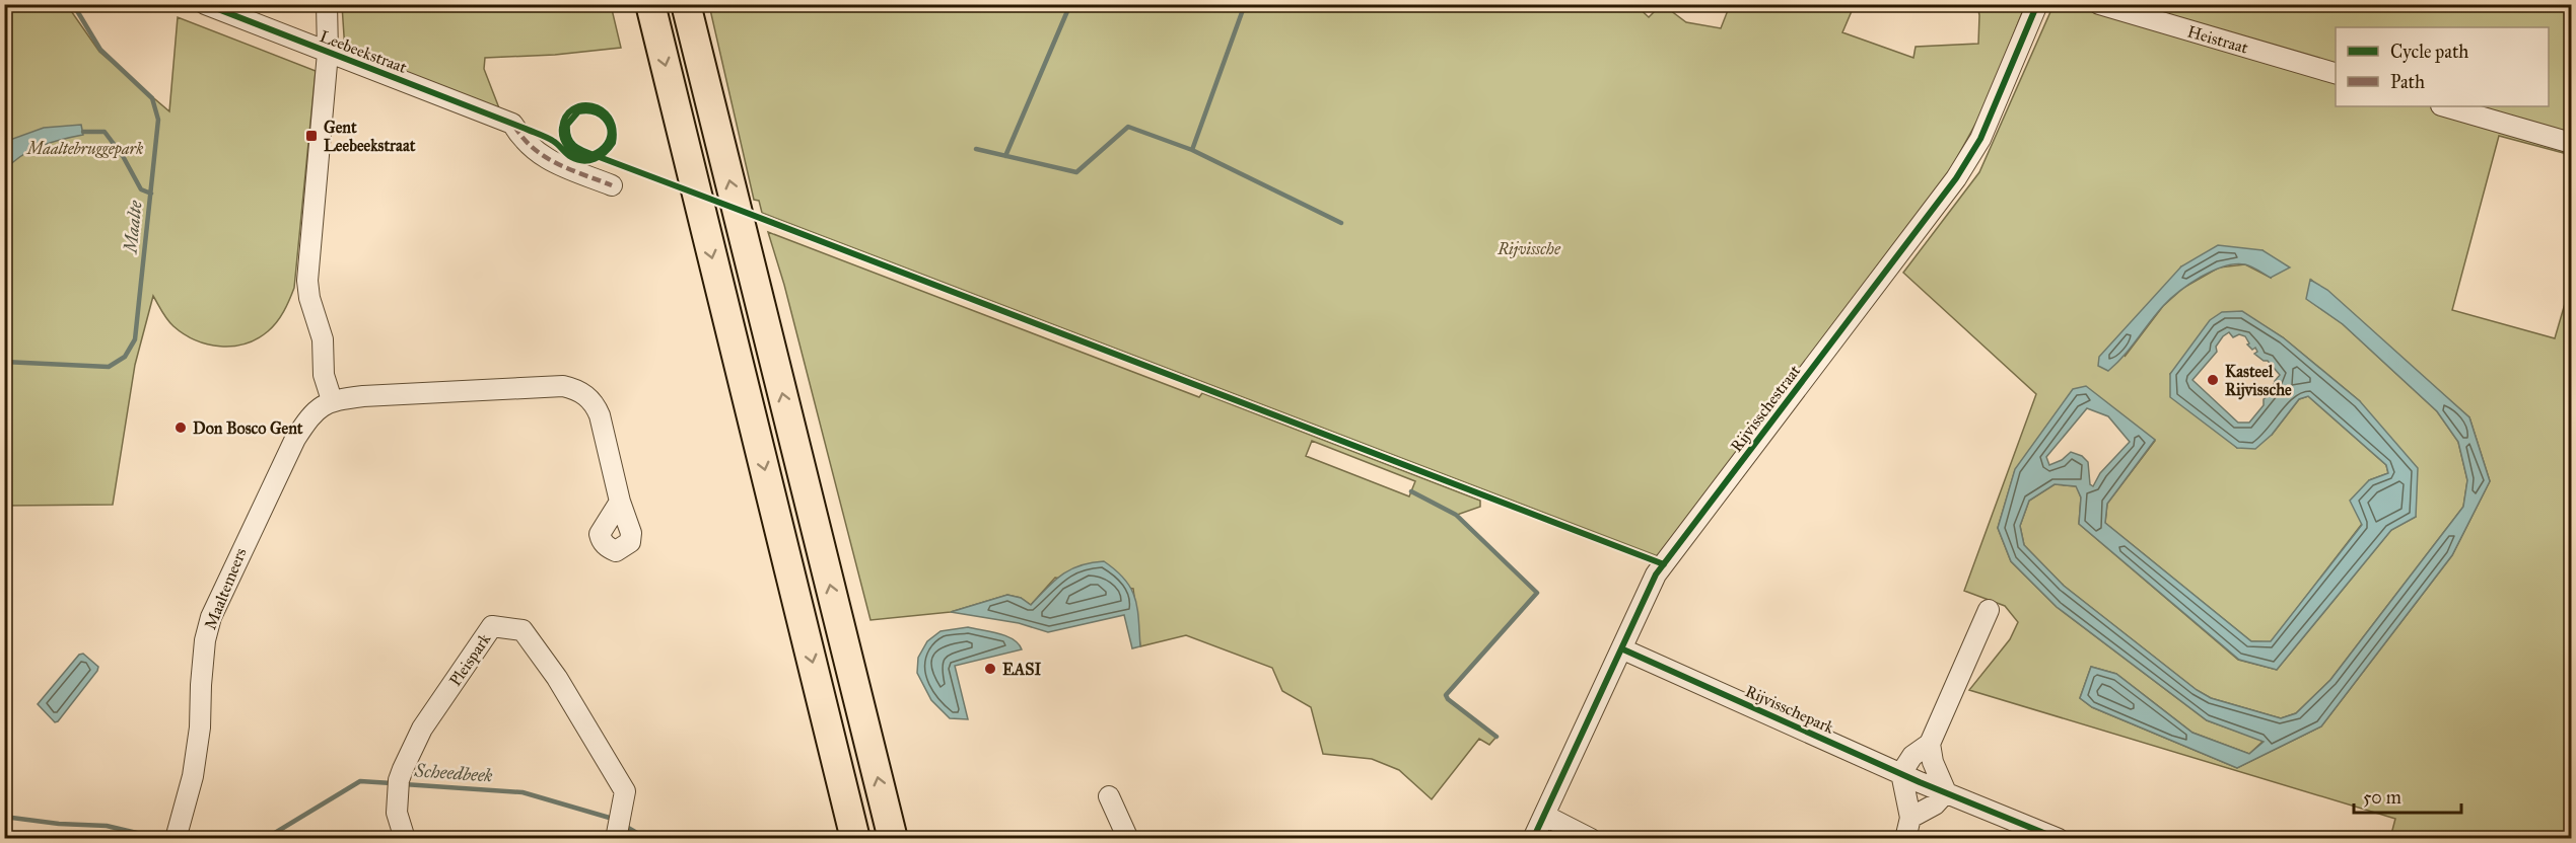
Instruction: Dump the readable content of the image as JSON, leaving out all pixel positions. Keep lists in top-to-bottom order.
{
  "streets": {
    "street": [
      "Heistraat",
      "Leebeekstraat",
      "Rijvisschestraat",
      "Maaltemeers",
      "Pleispark",
      "Rijvisschepark"
    ]
  },
  "crossings": [
    ["Rijvisschestraat", "Rijvisschepark"]
  ],
  "water": ["Maalte", "Scheedbeek"],
  "parks": ["Maaltebruggepark", "Rijvissche"],
  "places": {
    "transit": ["Gent Leebeekstraat"],
    "other": ["Kasteel Rijvissche", "Don Bosco Gent", "EASI"]
  },
  "legend": ["Cycle path", "Path"],
  "scale_bar": "50 m"
}
